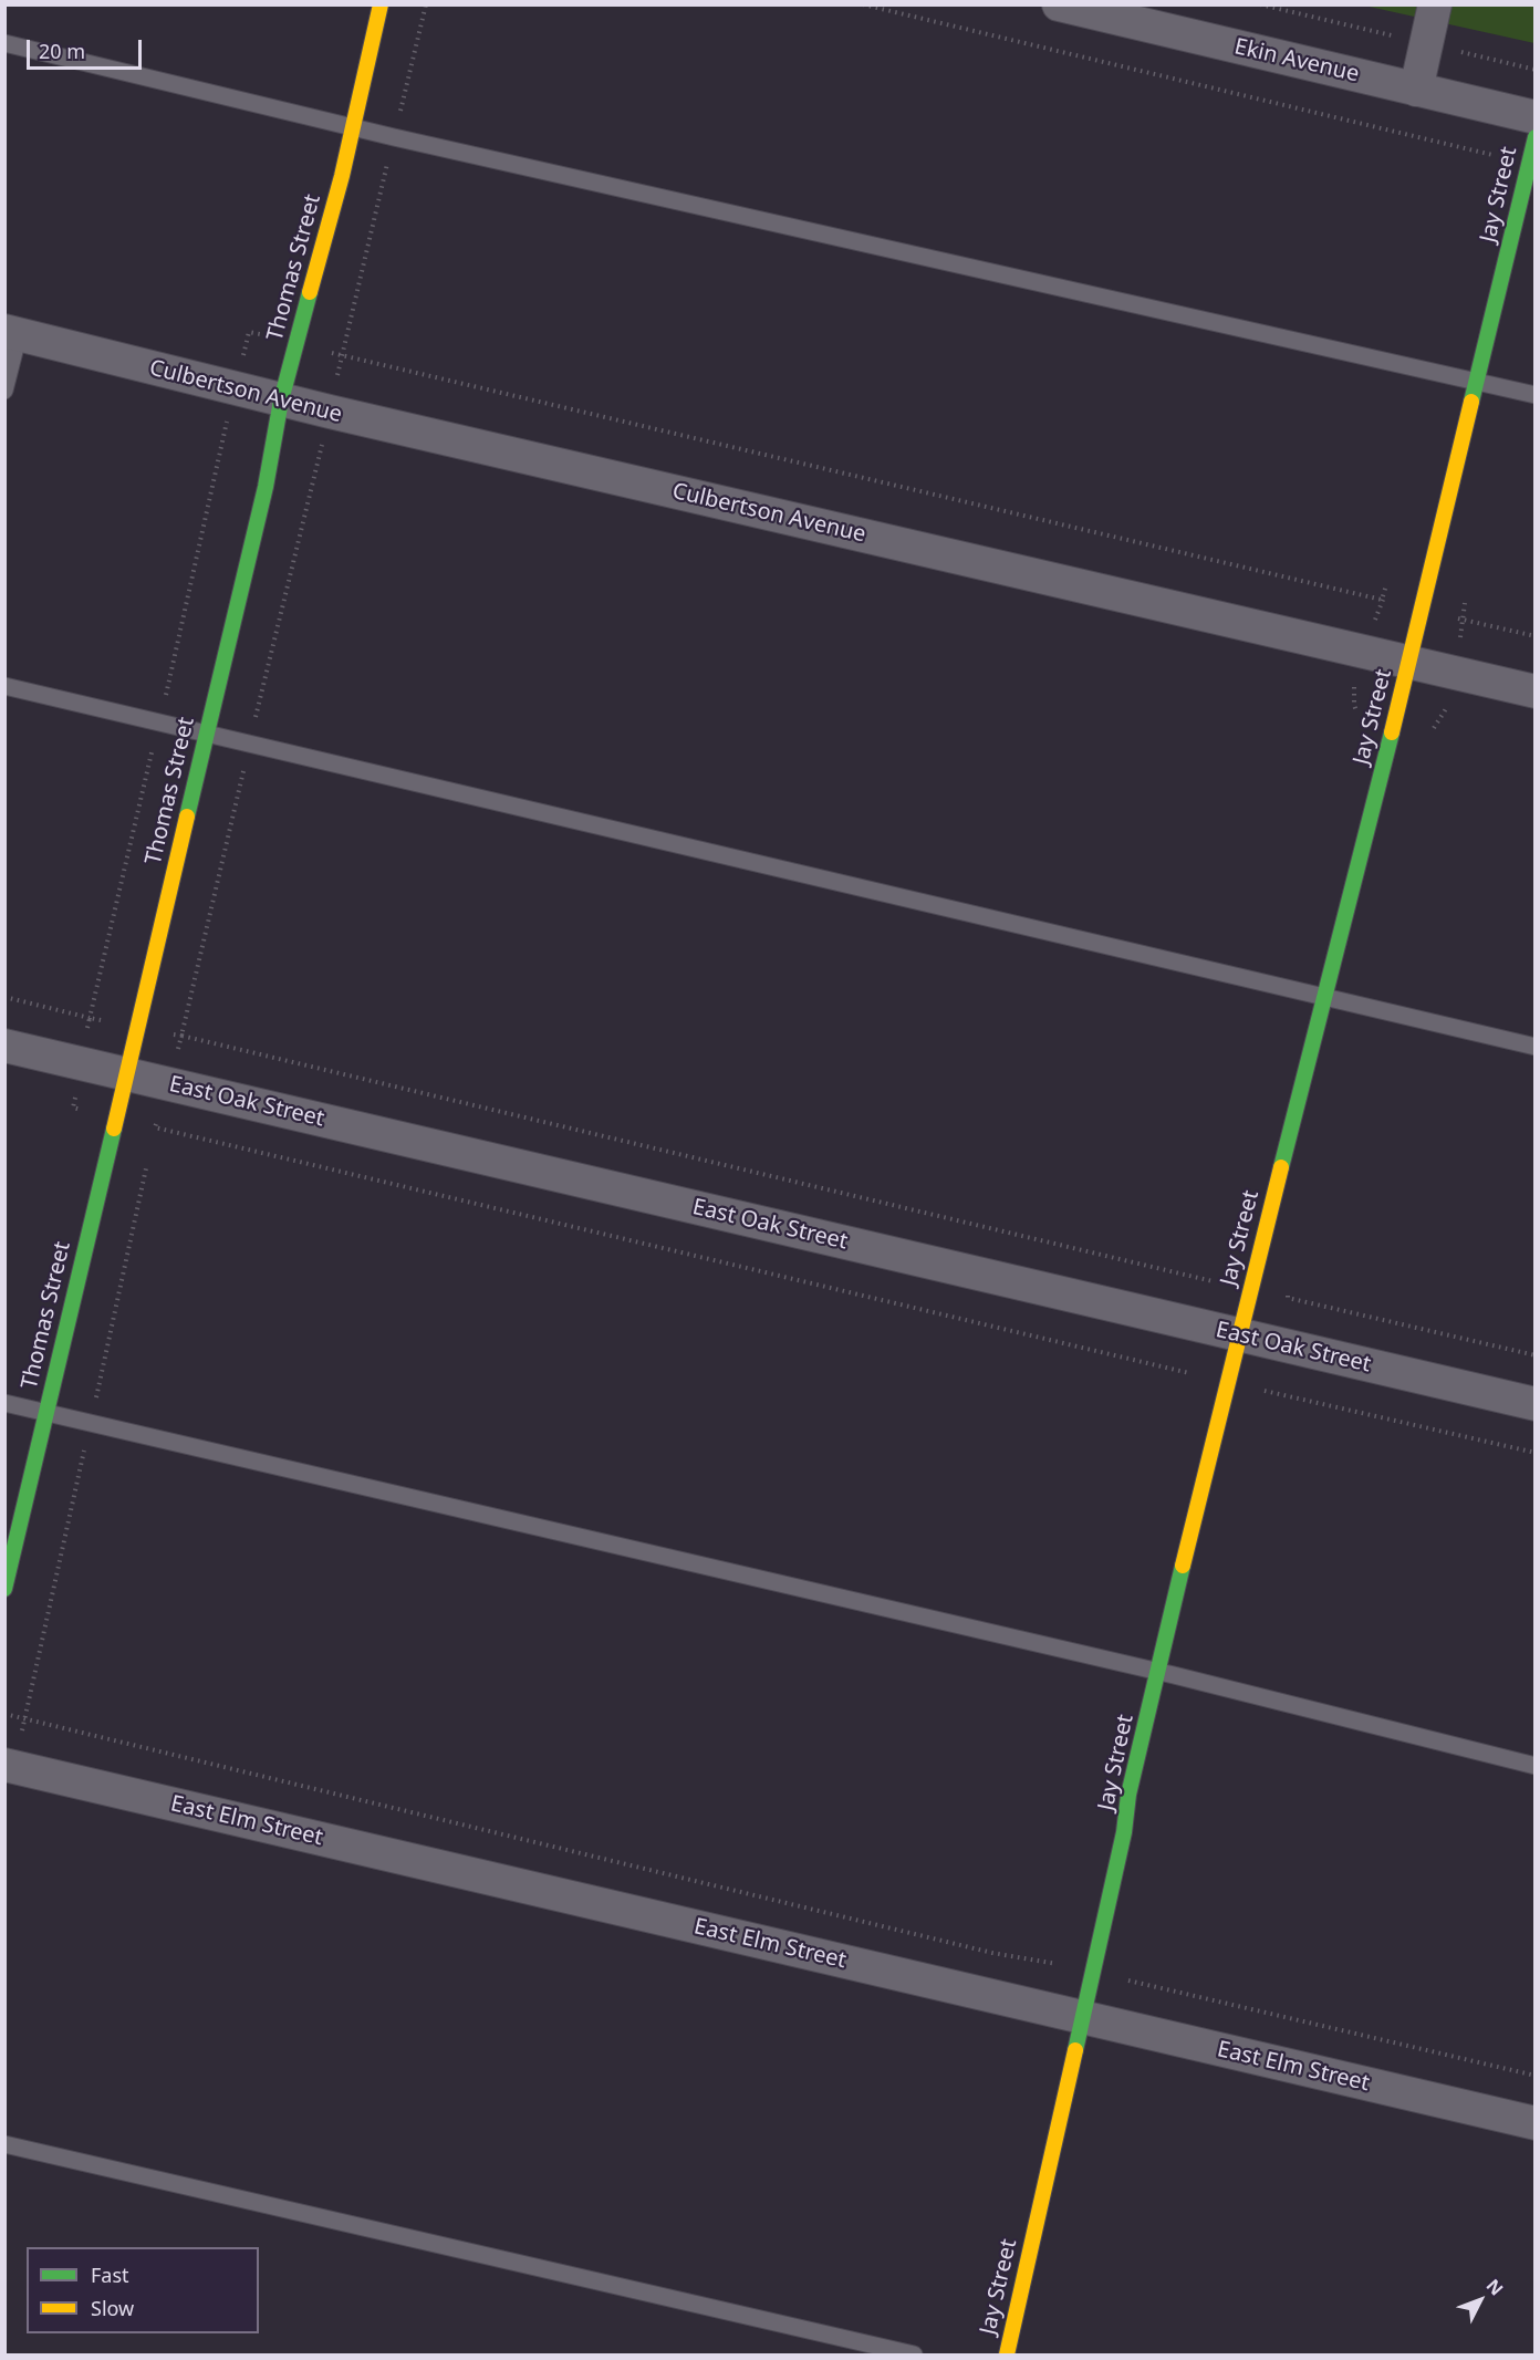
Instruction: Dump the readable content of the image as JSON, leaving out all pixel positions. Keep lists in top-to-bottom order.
{
  "streets": {
    "street": [
      "Ekin Avenue",
      "Jay Street",
      "Thomas Street",
      "Culbertson Avenue",
      "East Oak Street",
      "East Elm Street"
    ]
  },
  "crossings": [
    ["Jay Street", "Culbertson Avenue"],
    ["Jay Street", "East Oak Street"],
    ["Jay Street", "East Elm Street"],
    ["Thomas Street", "Culbertson Avenue"],
    ["Thomas Street", "East Oak Street"]
  ],
  "legend": ["Fast", "Slow"],
  "scale_bar": "20 m",
  "north": "top right"
}
